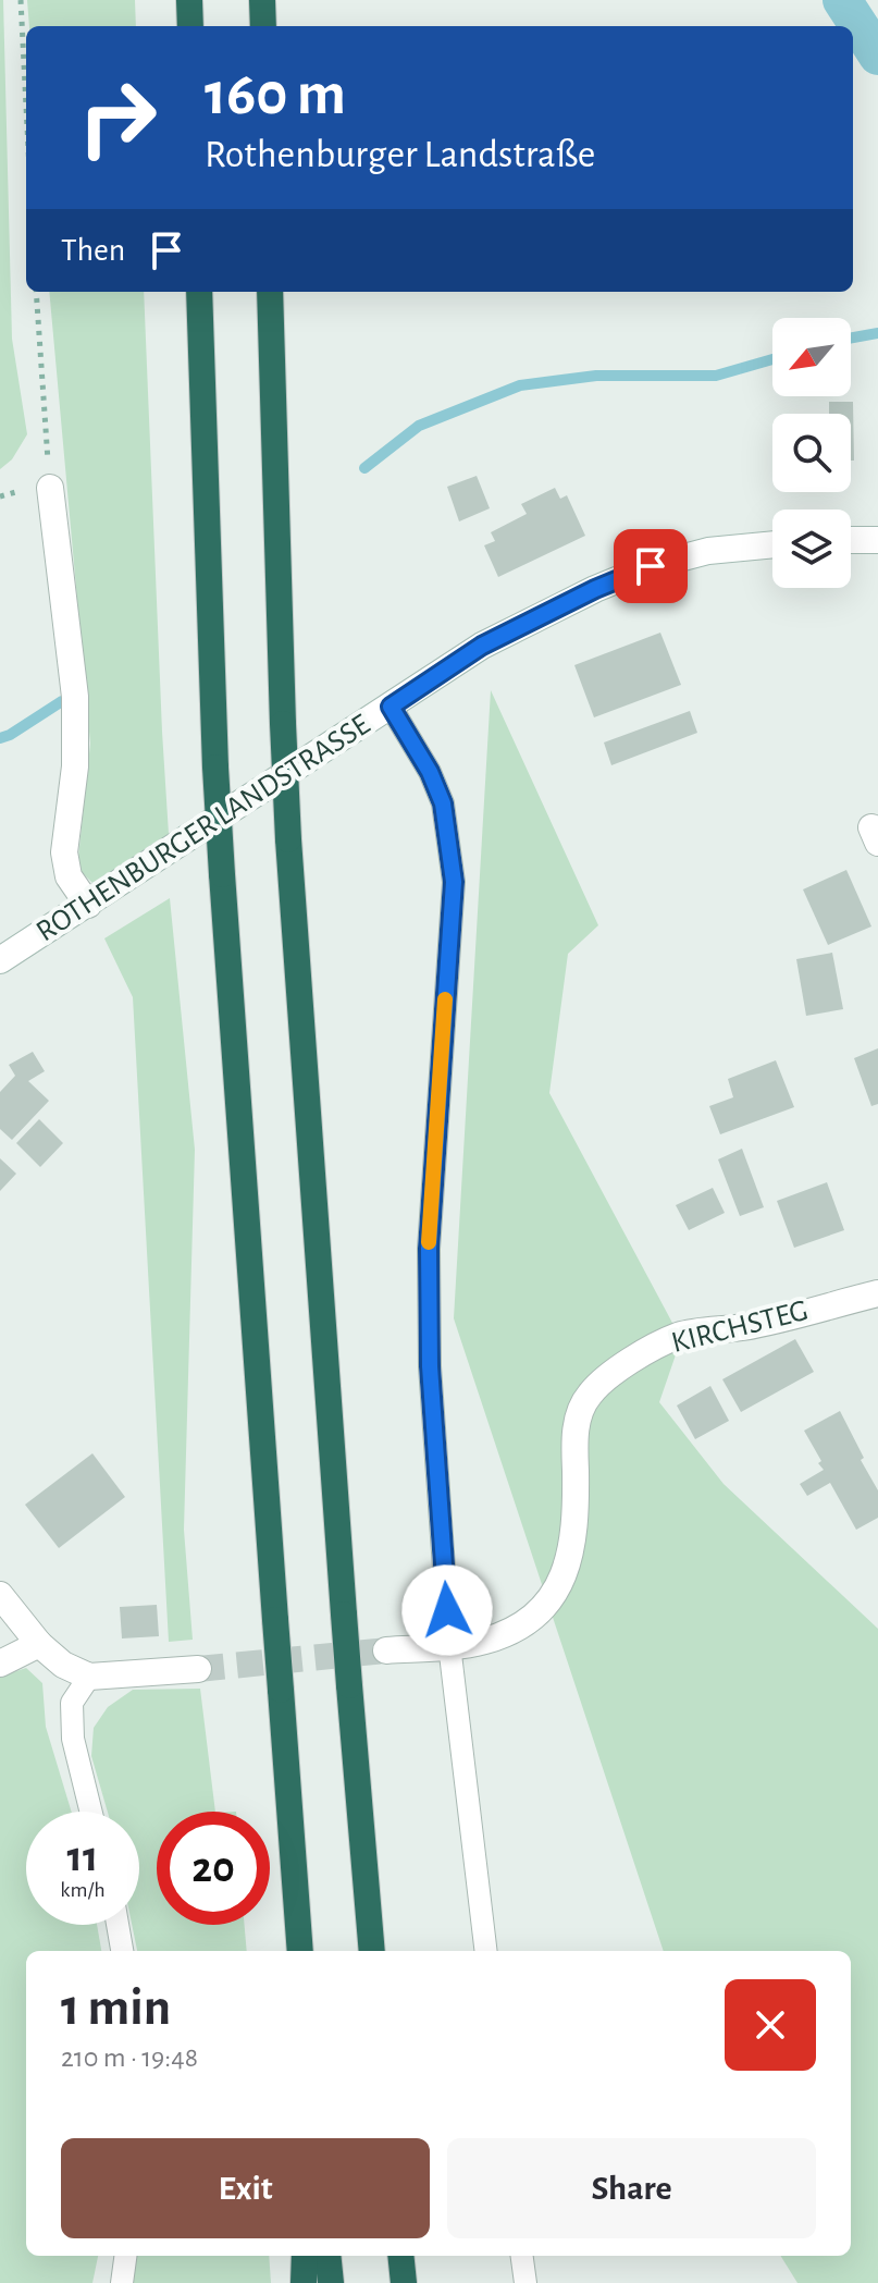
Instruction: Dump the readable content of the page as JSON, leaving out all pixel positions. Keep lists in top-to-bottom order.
{
  "streets": {
    "street": ["ROTHENBURGER LANDSTRASSE", "KIRCHSTEG"]
  },
  "north": "bottom left",
  "page": {
    "turn": ["160 m", "Rothenburger Landstraße"],
    "then": "Then",
    "speed": "11 km/h",
    "limit": "20",
    "heading": ["1 min", "210 m · 19:48"],
    "buttons": ["Exit", "Share"]
  }
}
